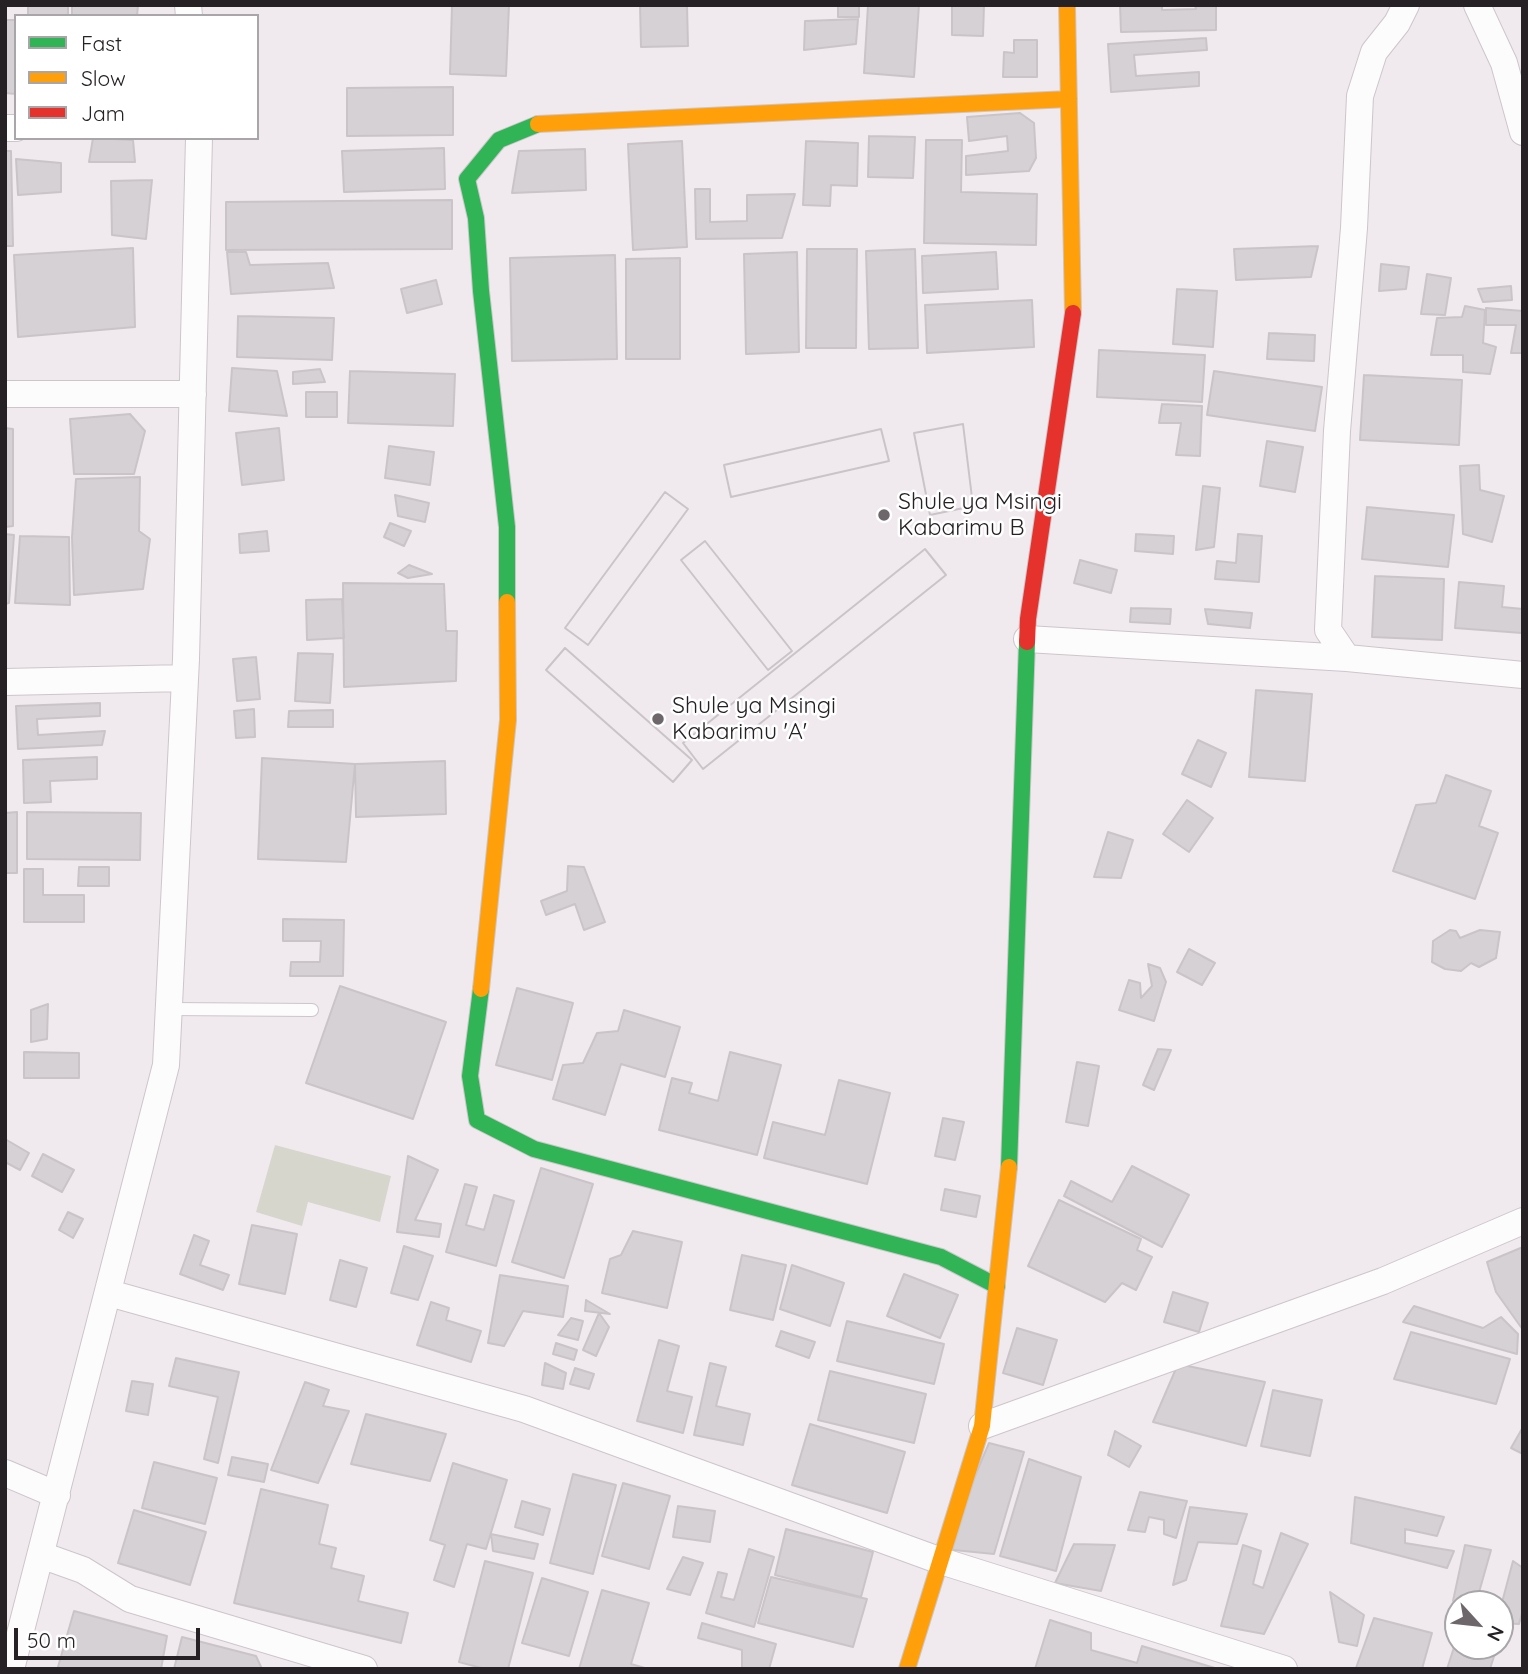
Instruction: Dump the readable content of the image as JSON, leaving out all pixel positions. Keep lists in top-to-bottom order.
{
  "places": ["Shule ya Msingi Kabarimu B", "Shule ya Msingi Kabarimu 'A'"],
  "legend": ["Fast", "Slow", "Jam"],
  "scale_bar": "50 m",
  "north": "bottom right"
}
